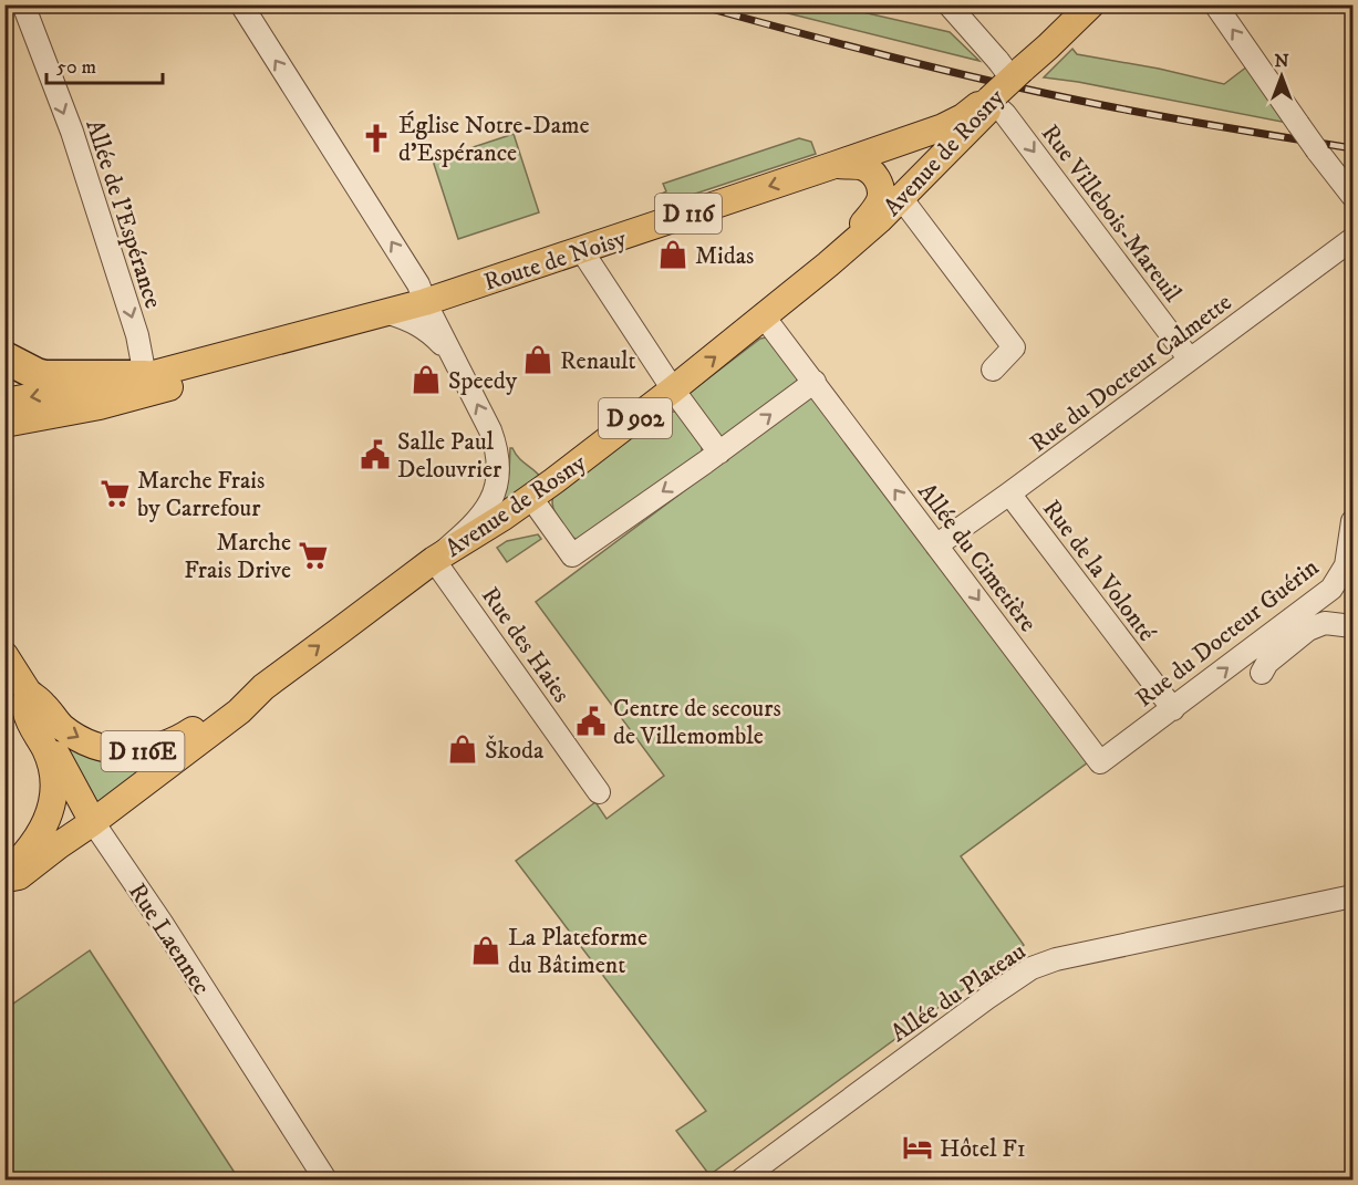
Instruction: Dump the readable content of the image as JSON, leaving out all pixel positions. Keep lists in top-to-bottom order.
{
  "streets": {
    "main road": [
      "Avenue de Rosny",
      "D 116",
      "Route de Noisy",
      "D 902",
      "D 116E",
      "Rue Laennec"
    ],
    "street": [
      "Rue Villebois-Mareuil",
      "Allée de l'Espérance",
      "Rue du Docteur Calmette",
      "Allée du Cimetière",
      "Rue de la Volonté",
      "Rue du Docteur Guérin",
      "Rue des Haies",
      "Allée du Plateau"
    ]
  },
  "crossings": [
    ["Avenue de Rosny", "Rue Villebois-Mareuil"],
    ["Avenue de Rosny", "Route de Noisy"],
    ["Avenue de Rosny", "D 902"],
    ["Avenue de Rosny", "Allée du Cimetière"],
    ["Avenue de Rosny", "Rue des Haies"],
    ["Avenue de Rosny", "Rue Laennec"],
    ["Rue Villebois-Mareuil", "Route de Noisy"],
    ["Rue Villebois-Mareuil", "Rue du Docteur Calmette"],
    ["Allée de l'Espérance", "D 116"],
    ["Allée de l'Espérance", "Route de Noisy"],
    ["D 116", "Route de Noisy"],
    ["Rue du Docteur Calmette", "Allée du Cimetière"],
    ["Rue du Docteur Calmette", "Rue de la Volonté"],
    ["D 902", "Rue Laennec"],
    ["Allée du Cimetière", "Rue du Docteur Guérin"],
    ["Rue de la Volonté", "Rue du Docteur Guérin"]
  ],
  "one_way": ["Rue Villebois-Mareuil", "Allée de l'Espérance"],
  "places": {
    "church": ["Église Notre-Dame d'Espérance"],
    "shop": [
      "Midas",
      "Renault",
      "Speedy",
      "Škoda",
      "La Plateforme du Bâtiment"
    ],
    "public building": ["Salle Paul Delouvrier", "Centre de secours de Villemomble"],
    "supermarket": ["Marche Frais by Carrefour", "Marche Frais Drive"],
    "hotel": ["Hôtel F1"]
  },
  "scale_bar": "50 m",
  "north": "top"
}
